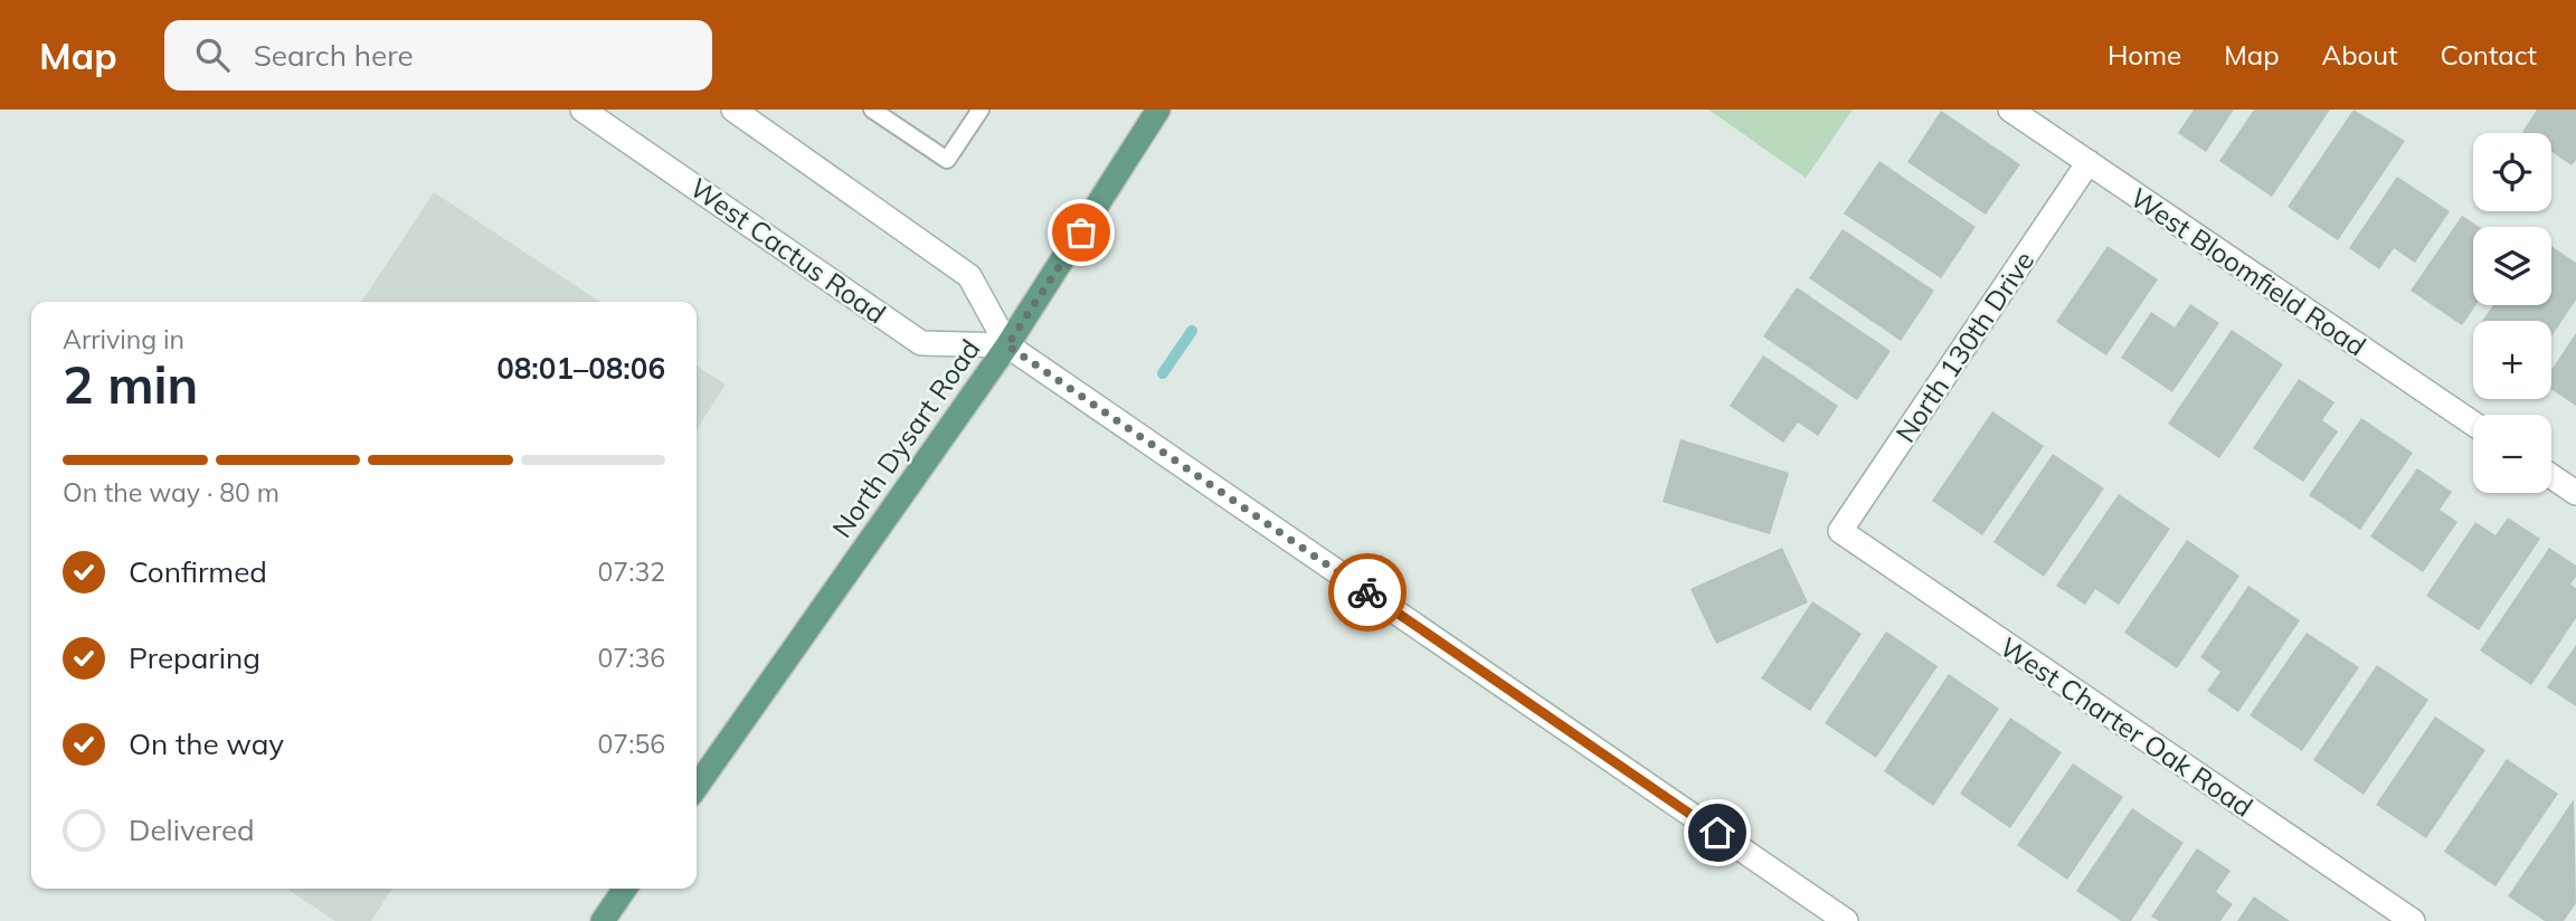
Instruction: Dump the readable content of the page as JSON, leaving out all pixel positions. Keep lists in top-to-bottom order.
{
  "streets": {
    "main road": [
      "West Cactus Road",
      "West Bloomfield Road",
      "North 130th Drive",
      "North Dysart Road",
      "West Charter Oak Road"
    ]
  },
  "crossings": [
    ["West Cactus Road", "North Dysart Road"],
    ["West Bloomfield Road", "North 130th Drive"],
    ["North 130th Drive", "West Charter Oak Road"]
  ],
  "page": {
    "header": "Map",
    "search": "Search here",
    "nav": [
      "Home",
      "Map",
      "About",
      "Contact"
    ],
    "map_buttons": ["+", "−"],
    "heading": ["2 min", "Arriving in", "08:01–08:06"],
    "bar": "On the way · 80 m",
    "list": [
      ["Confirmed", "07:32"],
      ["Preparing", "07:36"],
      ["On the way", "07:56"],
      "Delivered"
    ]
  }
}
